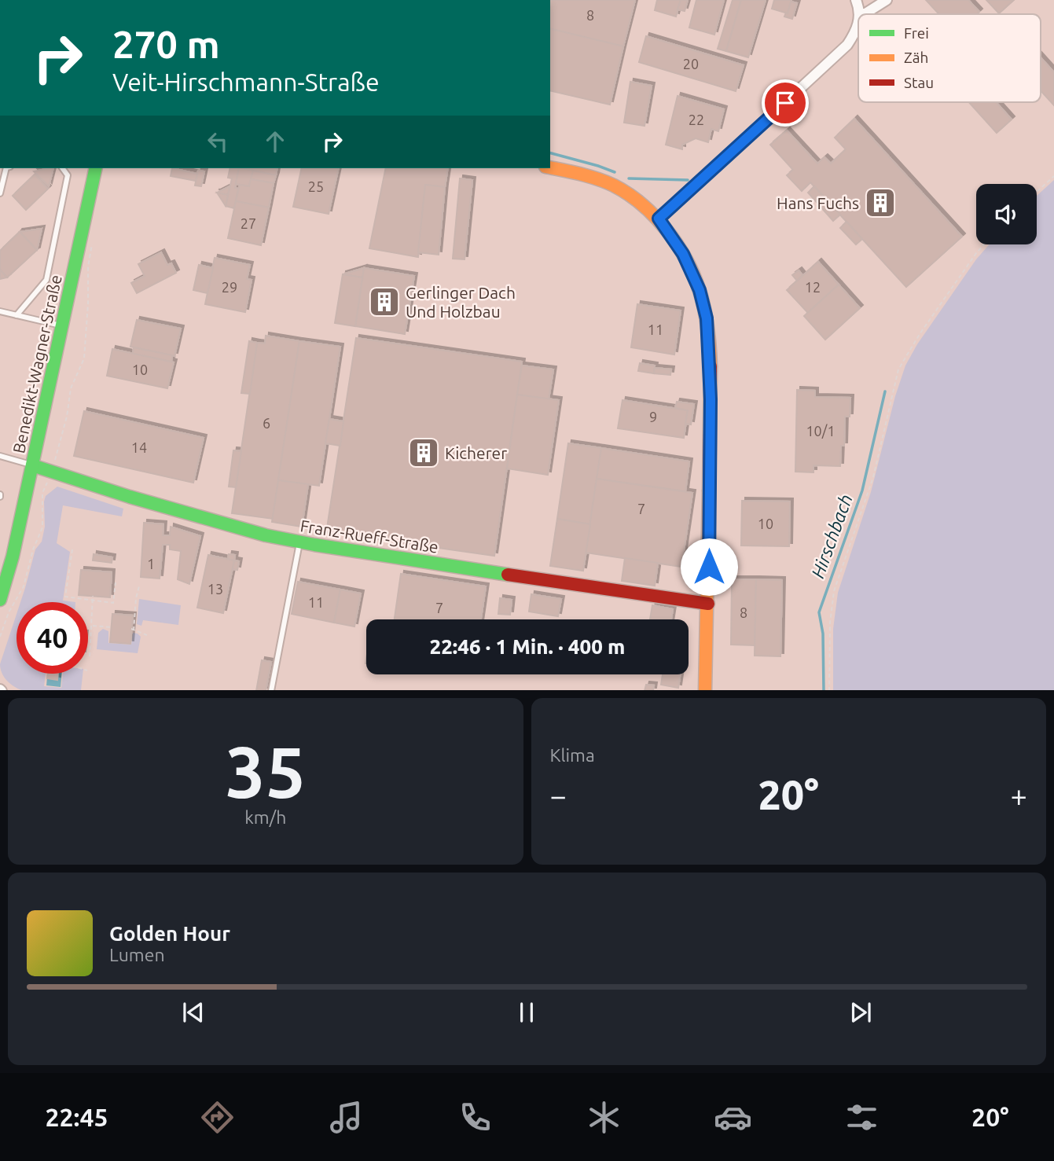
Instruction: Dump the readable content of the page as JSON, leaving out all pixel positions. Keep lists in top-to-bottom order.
{
  "streets": {
    "street": ["Benedikt-Wagner-Straße", "Franz-Rueff-Straße"]
  },
  "crossings": [
    ["Benedikt-Wagner-Straße", "Franz-Rueff-Straße"]
  ],
  "water": ["Hirschbach"],
  "places": {
    "building": ["Hans Fuchs", "Gerlinger Dach Und Holzbau", "Kicherer"]
  },
  "house_numbers": [
    "8",
    "20",
    "22",
    "25",
    "27",
    "29",
    "12",
    "11",
    "10",
    "9",
    "6",
    "10/1",
    "14",
    "7",
    "10",
    "1",
    "13",
    "11",
    "7",
    "8"
  ],
  "legend": ["Frei", "Zäh", "Stau"],
  "page": {
    "turn": ["270 m", "Veit-Hirschmann-Straße"],
    "limit": "40",
    "trip": "22:46 · 1 Min. · 400 m",
    "tile": [
      ["35", "km/h"],
      "Klima"
    ],
    "heat": ["−", "20°", "+"],
    "song": ["Golden Hour", "Lumen"],
    "tabs": ["22:45", "20°"]
  }
}
